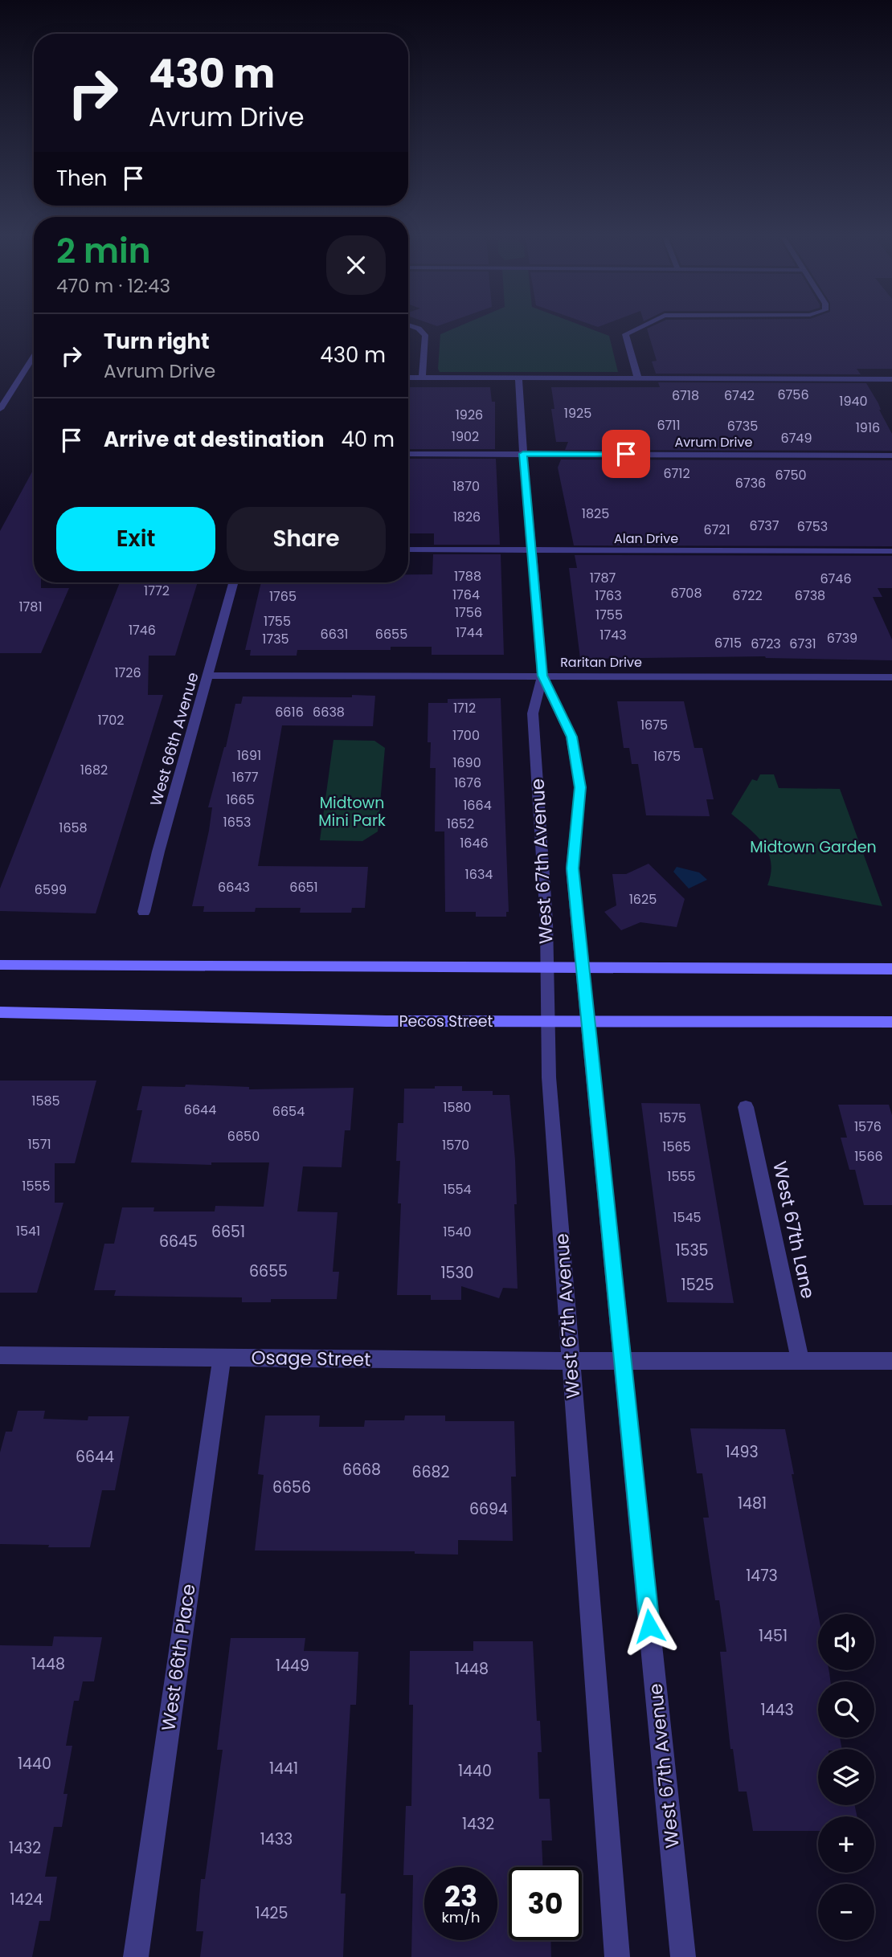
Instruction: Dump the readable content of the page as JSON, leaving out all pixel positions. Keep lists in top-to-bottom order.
{
  "streets": {
    "main road": ["Pecos Street"],
    "street": [
      "Avrum Drive",
      "Alan Drive",
      "Raritan Drive",
      "West 66th Avenue",
      "West 67th Avenue",
      "West 67th Lane",
      "Osage Street",
      "West 66th Place"
    ]
  },
  "crossings": [
    ["Avrum Drive", "West 67th Avenue"],
    ["Alan Drive", "West 67th Avenue"],
    ["Raritan Drive", "West 66th Avenue"],
    ["Raritan Drive", "West 67th Avenue"],
    ["West 67th Avenue", "Pecos Street"],
    ["West 67th Avenue", "Osage Street"],
    ["West 67th Lane", "Osage Street"],
    ["Osage Street", "West 66th Place"]
  ],
  "parks": ["Midtown Mini Park", "Midtown Garden"],
  "house_numbers": [
    "6756",
    "6718",
    "6742",
    "1940",
    "1925",
    "1926",
    "6711",
    "6735",
    "1916",
    "1902",
    "6749",
    "6712",
    "6750",
    "6736",
    "1870",
    "1825",
    "1826",
    "6737",
    "6753",
    "6721",
    "1788",
    "1787",
    "6746",
    "1772",
    "6708",
    "1764",
    "1763",
    "6722",
    "6738",
    "1765",
    "1781",
    "1756",
    "1755",
    "1755",
    "1746",
    "1744",
    "6631",
    "6655",
    "1743",
    "6739",
    "1735",
    "6715",
    "6723",
    "6731",
    "1726",
    "1712",
    "6616",
    "6638",
    "1702",
    "1675",
    "1700",
    "1691",
    "1675",
    "1690",
    "1682",
    "1677",
    "1676",
    "1665",
    "1664",
    "1653",
    "1652",
    "1658",
    "1646",
    "1634",
    "6643",
    "6651",
    "6599",
    "1625",
    "1585",
    "1580",
    "6644",
    "6654",
    "1575",
    "1576",
    "6650",
    "1571",
    "1570",
    "1565",
    "1566",
    "1555",
    "1555",
    "1554",
    "1545",
    "1541",
    "6651",
    "1540",
    "6645",
    "1535",
    "6655",
    "1530",
    "1525",
    "1493",
    "6644",
    "6668",
    "6682",
    "6656",
    "1481",
    "6694",
    "1473",
    "1451",
    "1448",
    "1449",
    "1448",
    "1443",
    "1440",
    "1441",
    "1440",
    "1432",
    "1433",
    "1432",
    "1424",
    "1425"
  ],
  "page": {
    "turn": ["430 m", "Avrum Drive"],
    "then": "Then",
    "heading": ["2 min", "470 m · 12:43"],
    "list": [
      {
        "name": "Turn right",
        "note": "Avrum Drive",
        "value": "430 m"
      },
      {
        "name": "Arrive at destination",
        "value": "40 m"
      }
    ],
    "buttons": ["Exit", "Share"],
    "map_buttons": ["+", "−"],
    "speed": "23 km/h",
    "limit": "30"
  }
}
